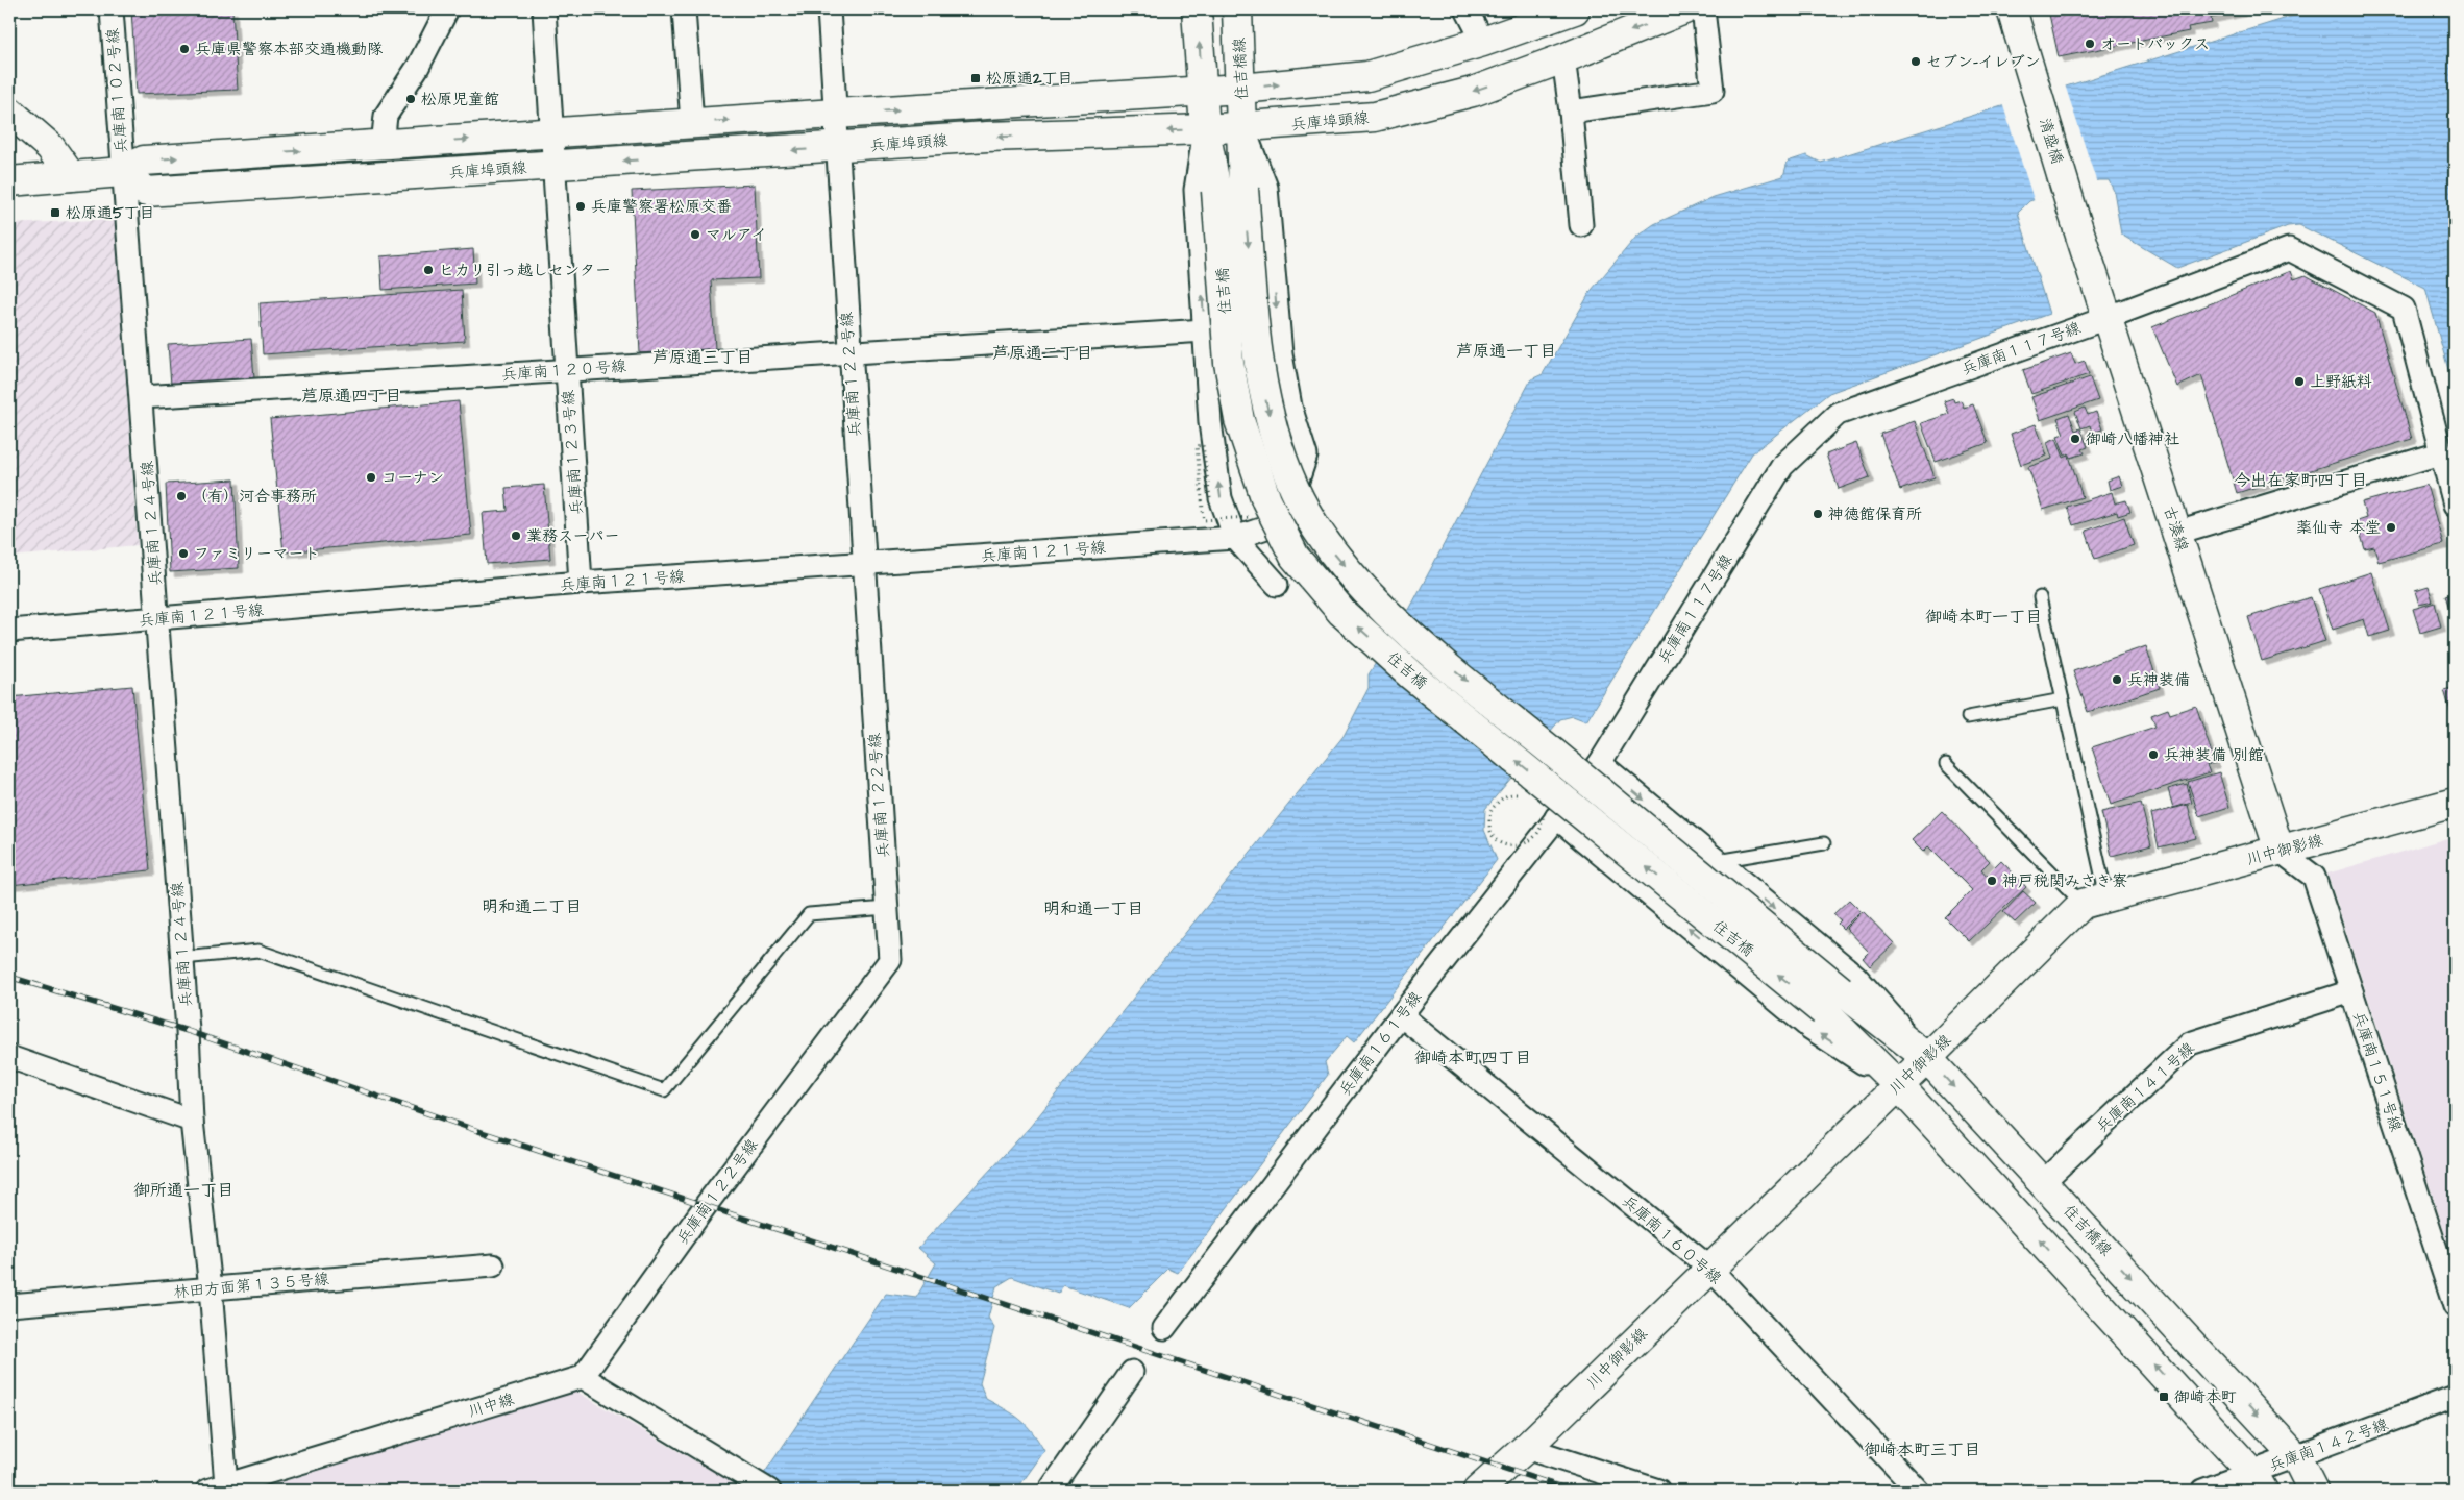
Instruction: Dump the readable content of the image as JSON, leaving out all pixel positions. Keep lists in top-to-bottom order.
{
  "streets": {
    "street": [
      "住吉橋線",
      "兵庫南１０２号線",
      "兵庫埠頭線",
      "清盛橋",
      "住吉橋",
      "兵庫南１１７号線",
      "兵庫南１２０号線",
      "兵庫南１２２号線",
      "兵庫南１２３号線",
      "兵庫南１２４号線",
      "古湊線",
      "兵庫南１２１号線",
      "川中御影線",
      "兵庫南１６１号線",
      "兵庫南１５１号線",
      "兵庫南１４１号線",
      "兵庫南１６０号線",
      "林田方面第１３５号線",
      "川中線",
      "兵庫南１４２号線"
    ]
  },
  "crossings": [
    ["住吉橋線", "兵庫埠頭線"],
    ["住吉橋線", "住吉橋"],
    ["住吉橋線", "兵庫南１２１号線"],
    ["住吉橋線", "川中御影線"],
    ["住吉橋線", "兵庫南１４１号線"],
    ["住吉橋線", "兵庫南１４２号線"],
    ["兵庫南１０２号線", "兵庫埠頭線"],
    ["兵庫南１０２号線", "兵庫南１２４号線"],
    ["兵庫埠頭線", "兵庫南１２２号線"],
    ["兵庫埠頭線", "兵庫南１２３号線"],
    ["兵庫埠頭線", "兵庫南１２４号線"],
    ["兵庫埠頭線", "兵庫南１２１号線"],
    ["清盛橋", "古湊線"],
    ["兵庫南１１７号線", "古湊線"],
    ["兵庫南１１７号線", "兵庫南１６１号線"],
    ["兵庫南１２０号線", "兵庫南１２２号線"],
    ["兵庫南１２０号線", "兵庫南１２３号線"],
    ["兵庫南１２０号線", "兵庫南１２４号線"],
    ["兵庫南１２２号線", "兵庫南１２１号線"],
    ["兵庫南１２２号線", "川中線"],
    ["兵庫南１２３号線", "兵庫南１２１号線"],
    ["兵庫南１２４号線", "兵庫南１２１号線"],
    ["兵庫南１２４号線", "林田方面第１３５号線"],
    ["兵庫南１２４号線", "川中線"],
    ["古湊線", "川中御影線"],
    ["古湊線", "兵庫南１５１号線"],
    ["川中御影線", "兵庫南１５１号線"],
    ["川中御影線", "兵庫南１６０号線"],
    ["兵庫南１６１号線", "兵庫南１６０号線"],
    ["兵庫南１５１号線", "兵庫南１４１号線"]
  ],
  "districts": [
    "芦原通一丁目",
    "芦原通二丁目",
    "芦原通三丁目",
    "芦原通四丁目",
    "今出在家町四丁目",
    "御崎本町一丁目",
    "明和通二丁目",
    "明和通一丁目",
    "御崎本町四丁目",
    "御所通一丁目",
    "御崎本町三丁目"
  ],
  "places": {
    "other": [
      "オートバックス",
      "兵庫県警察本部交通機動隊",
      "セブン-イレブン",
      "松原児童館",
      "兵庫警察署松原交番",
      "マルアイ",
      "ヒカリ引っ越しセンター",
      "上野紙料",
      "御崎八幡神社",
      "コーナン",
      "（有）河合事務所",
      "神徳館保育所",
      "薬仙寺 本堂",
      "業務スーパー",
      "ファミリーマート",
      "兵神装備",
      "兵神装備 別館",
      "神戸税関みさき寮"
    ],
    "transit": ["松原通2丁目", "松原通5丁目", "御崎本町"]
  }
}
